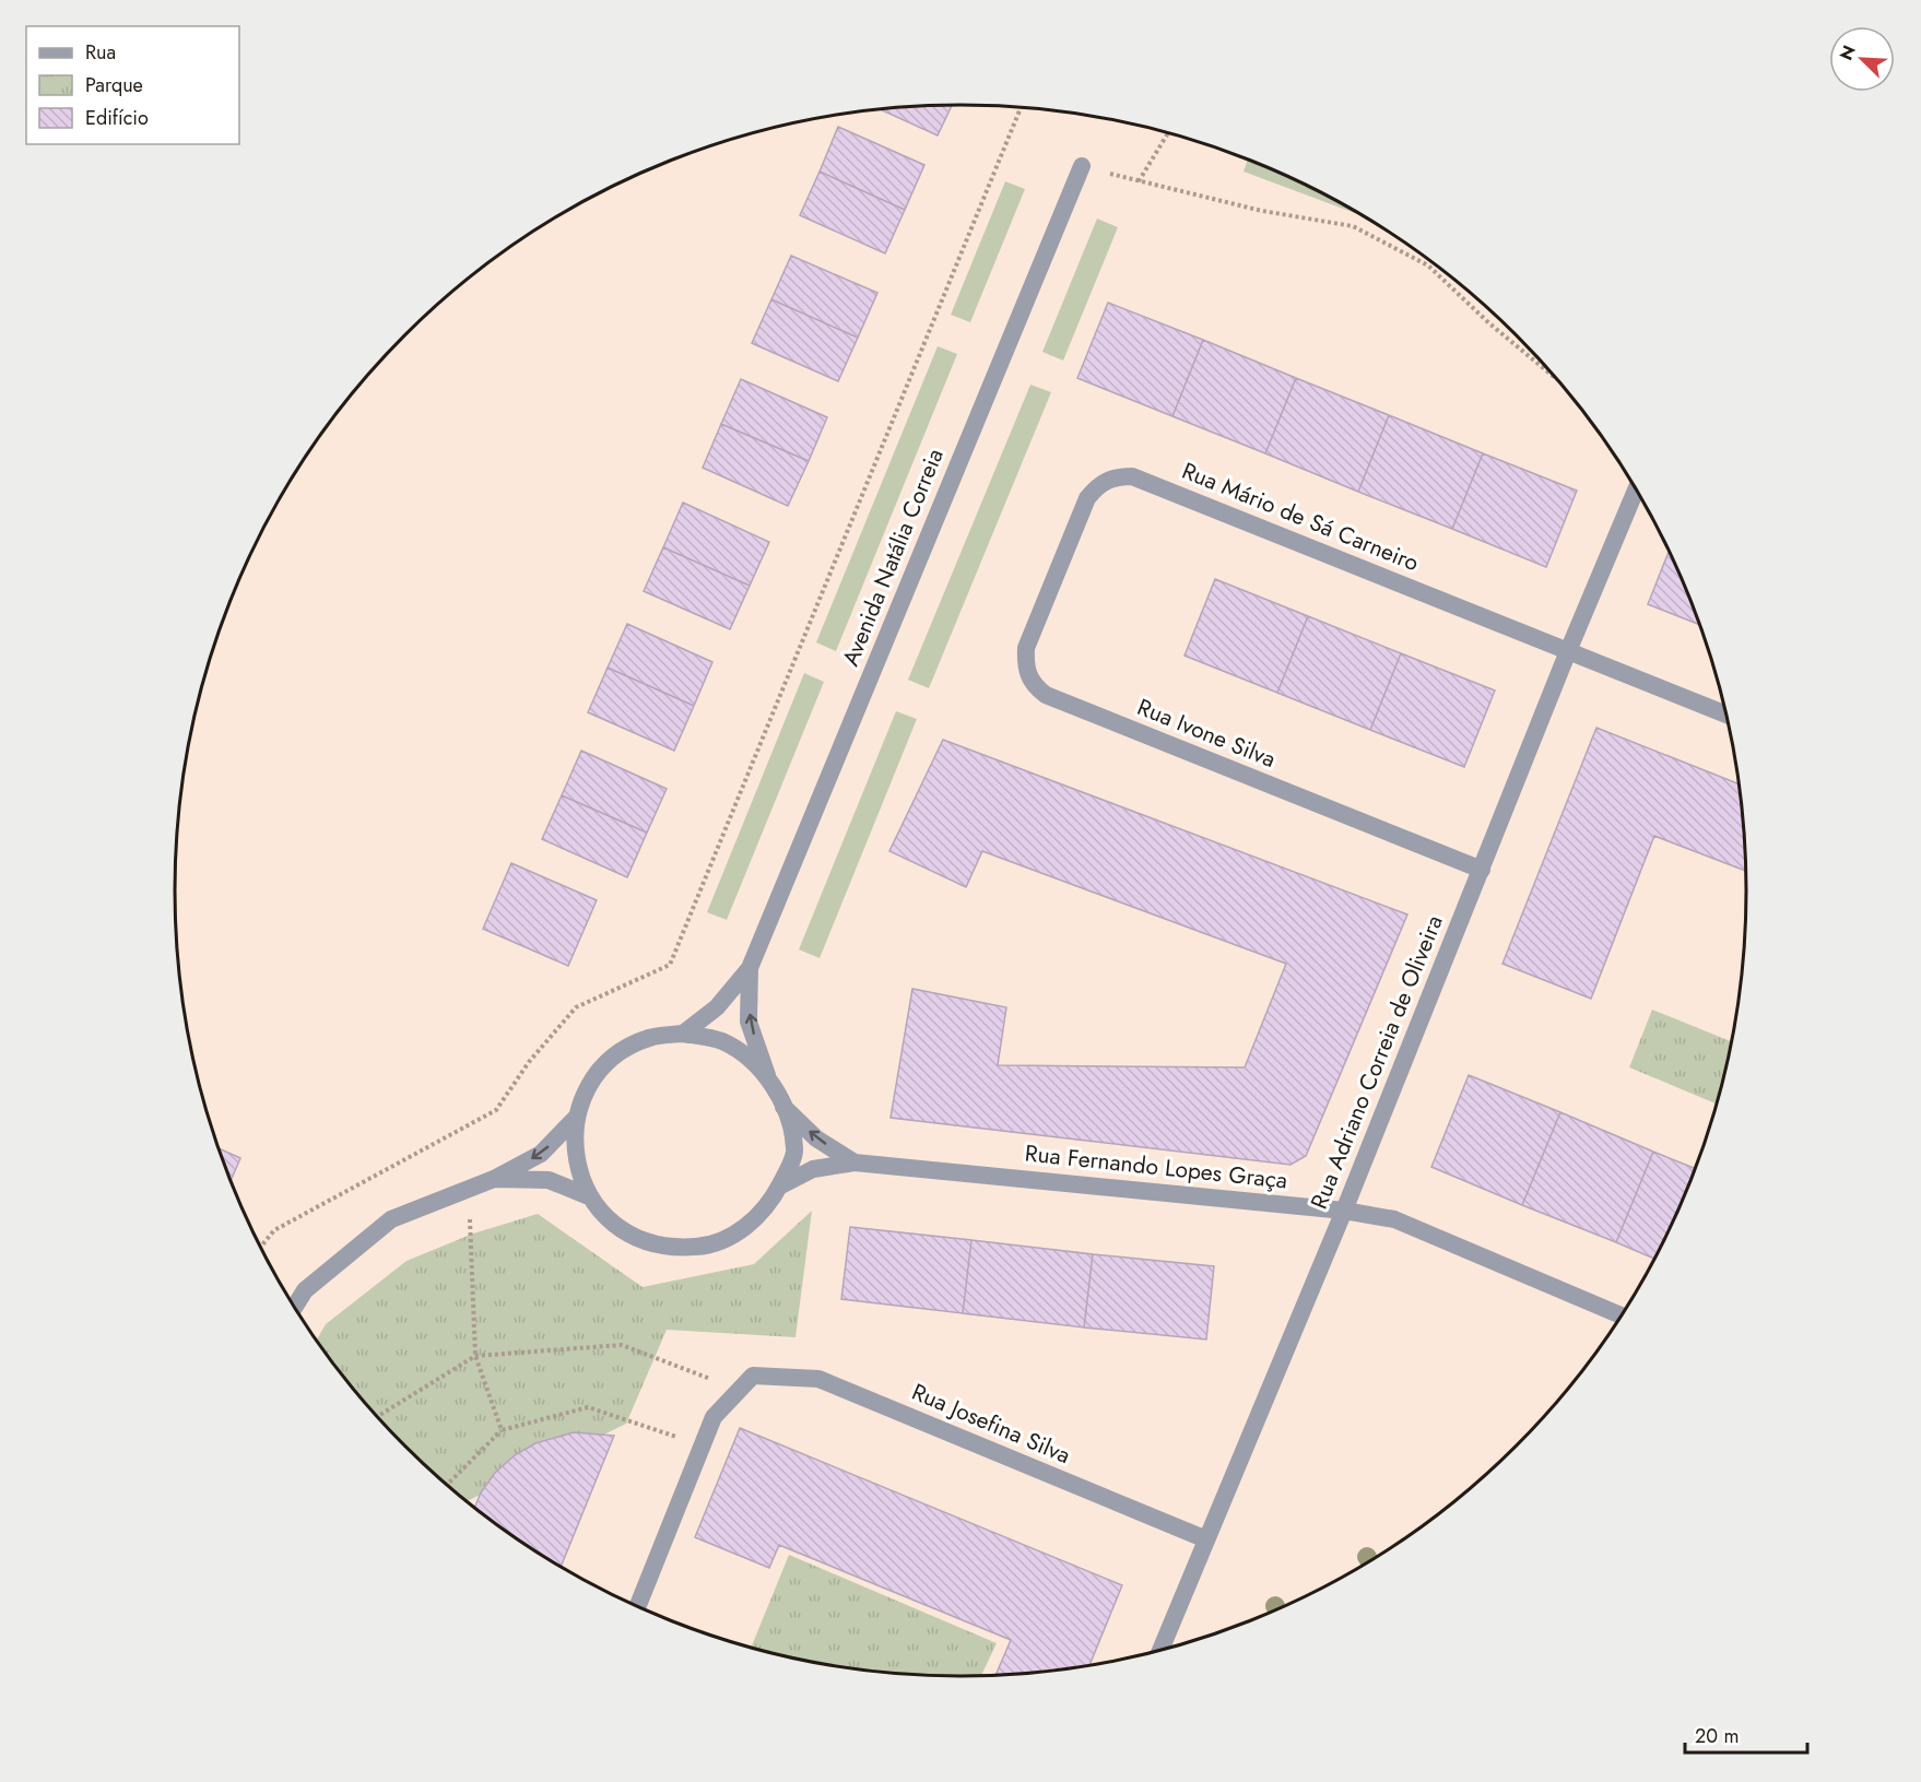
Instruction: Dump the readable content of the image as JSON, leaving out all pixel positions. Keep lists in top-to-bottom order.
{
  "streets": {
    "street": [
      "Rua Mário de Sá Carneiro",
      "Avenida Natália Correia",
      "Rua Ivone Silva",
      "Rua Adriano Correia de Oliveira",
      "Rua Fernando Lopes Graça",
      "Rua Josefina Silva"
    ]
  },
  "crossings": [
    ["Rua Mário de Sá Carneiro", "Rua Ivone Silva"],
    ["Rua Mário de Sá Carneiro", "Rua Adriano Correia de Oliveira"],
    ["Avenida Natália Correia", "Rua Fernando Lopes Graça"],
    ["Rua Ivone Silva", "Rua Adriano Correia de Oliveira"],
    ["Rua Adriano Correia de Oliveira", "Rua Fernando Lopes Graça"],
    ["Rua Adriano Correia de Oliveira", "Rua Josefina Silva"]
  ],
  "legend": ["Rua", "Parque", "Edifício"],
  "scale_bar": "20 m",
  "north": "top left"
}
